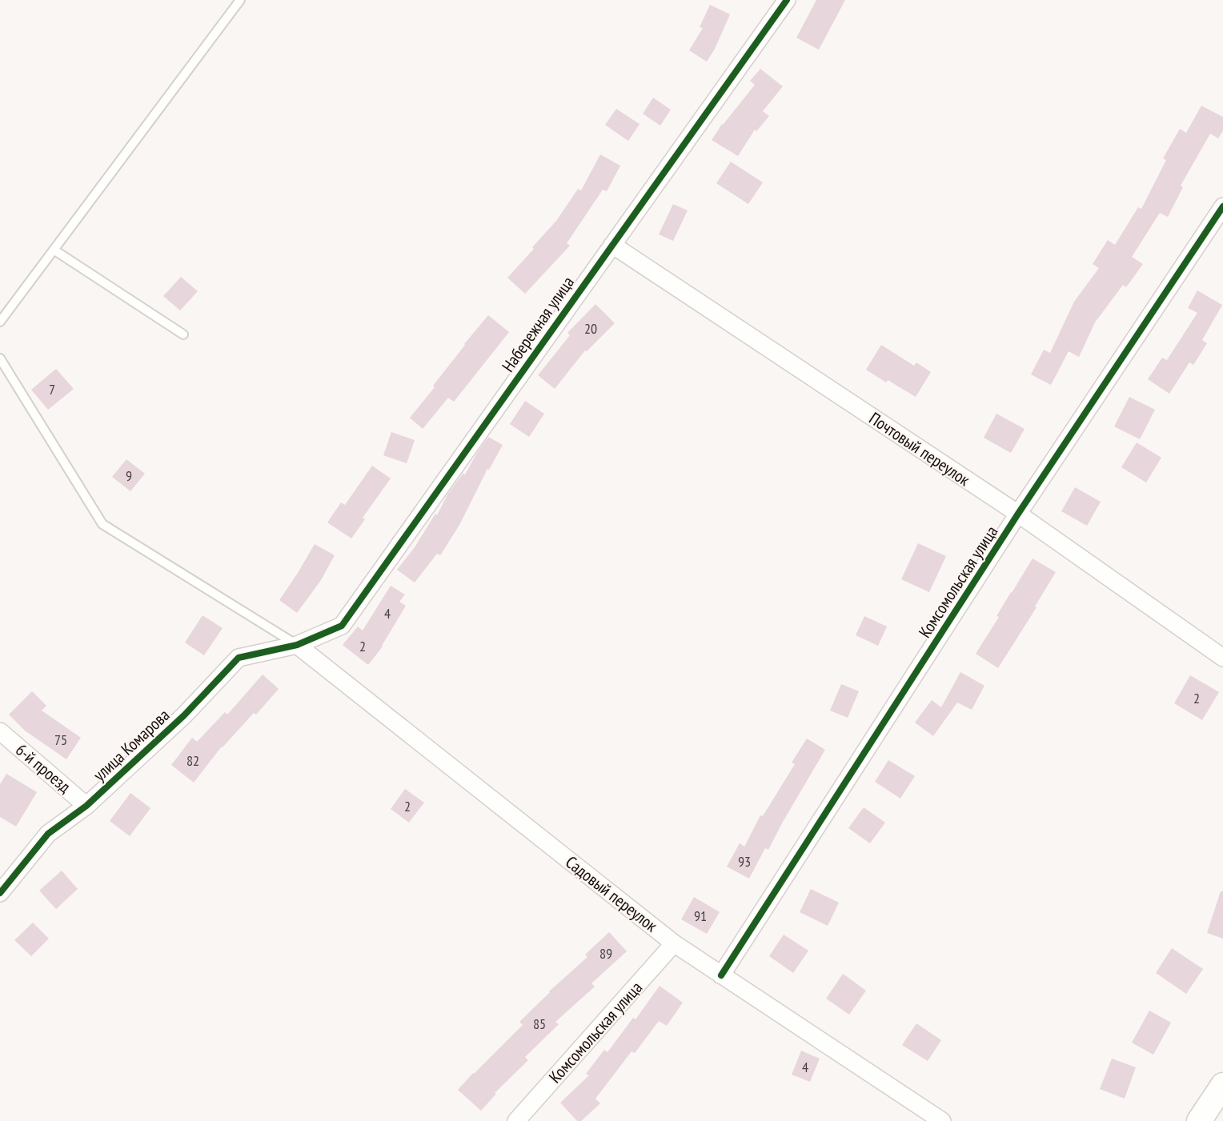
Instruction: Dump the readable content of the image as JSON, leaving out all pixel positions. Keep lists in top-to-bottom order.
{
  "streets": {
    "street": [
      "Набережная улица",
      "Почтовый переулок",
      "Комсомольская улица",
      "улица Комарова",
      "6-й проезд",
      "Садовый переулок"
    ]
  },
  "crossings": [
    ["Набережная улица", "Почтовый переулок"],
    ["Набережная улица", "улица Комарова"],
    ["Набережная улица", "Садовый переулок"],
    ["Почтовый переулок", "Комсомольская улица"],
    ["Комсомольская улица", "Садовый переулок"],
    ["улица Комарова", "6-й проезд"],
    ["улица Комарова", "Садовый переулок"]
  ],
  "house_numbers": [
    "20",
    "7",
    "9",
    "4",
    "2",
    "2",
    "75",
    "82",
    "2",
    "93",
    "91",
    "89",
    "85",
    "4"
  ]
}
